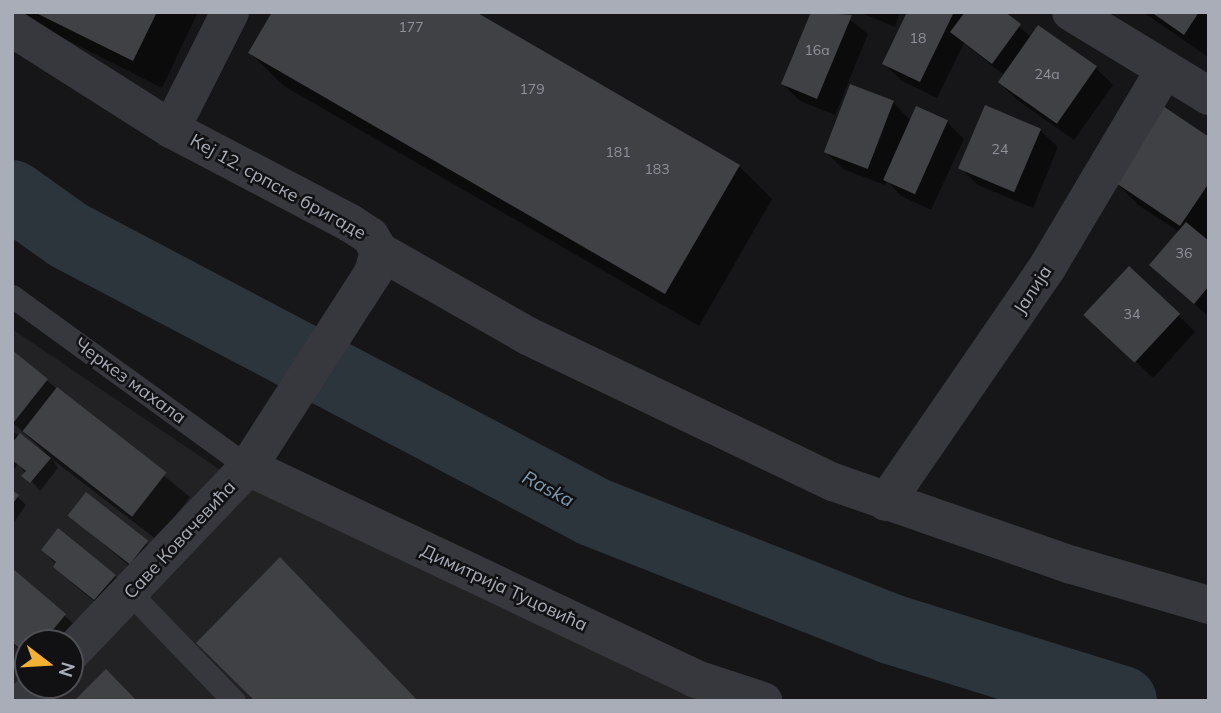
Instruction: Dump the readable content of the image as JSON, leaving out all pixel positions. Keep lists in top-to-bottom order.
{
  "streets": {
    "street": [
      "Кеј 12. српске бригаде",
      "Јалија",
      "Саве Ковачевића",
      "Димитрија Туцовића"
    ],
    "lane": ["Черкез махала"]
  },
  "crossings": [
    ["Кеј 12. српске бригаде", "Јалија"],
    ["Кеј 12. српске бригаде", "Саве Ковачевића"],
    ["Черкез махала", "Саве Ковачевића"],
    ["Черкез махала", "Димитрија Туцовића"],
    ["Саве Ковачевића", "Димитрија Туцовића"]
  ],
  "water": ["Raska"],
  "house_numbers": [
    "177",
    "18",
    "16a",
    "24a",
    "179",
    "24",
    "181",
    "183",
    "36",
    "34"
  ],
  "north": "right"
}
